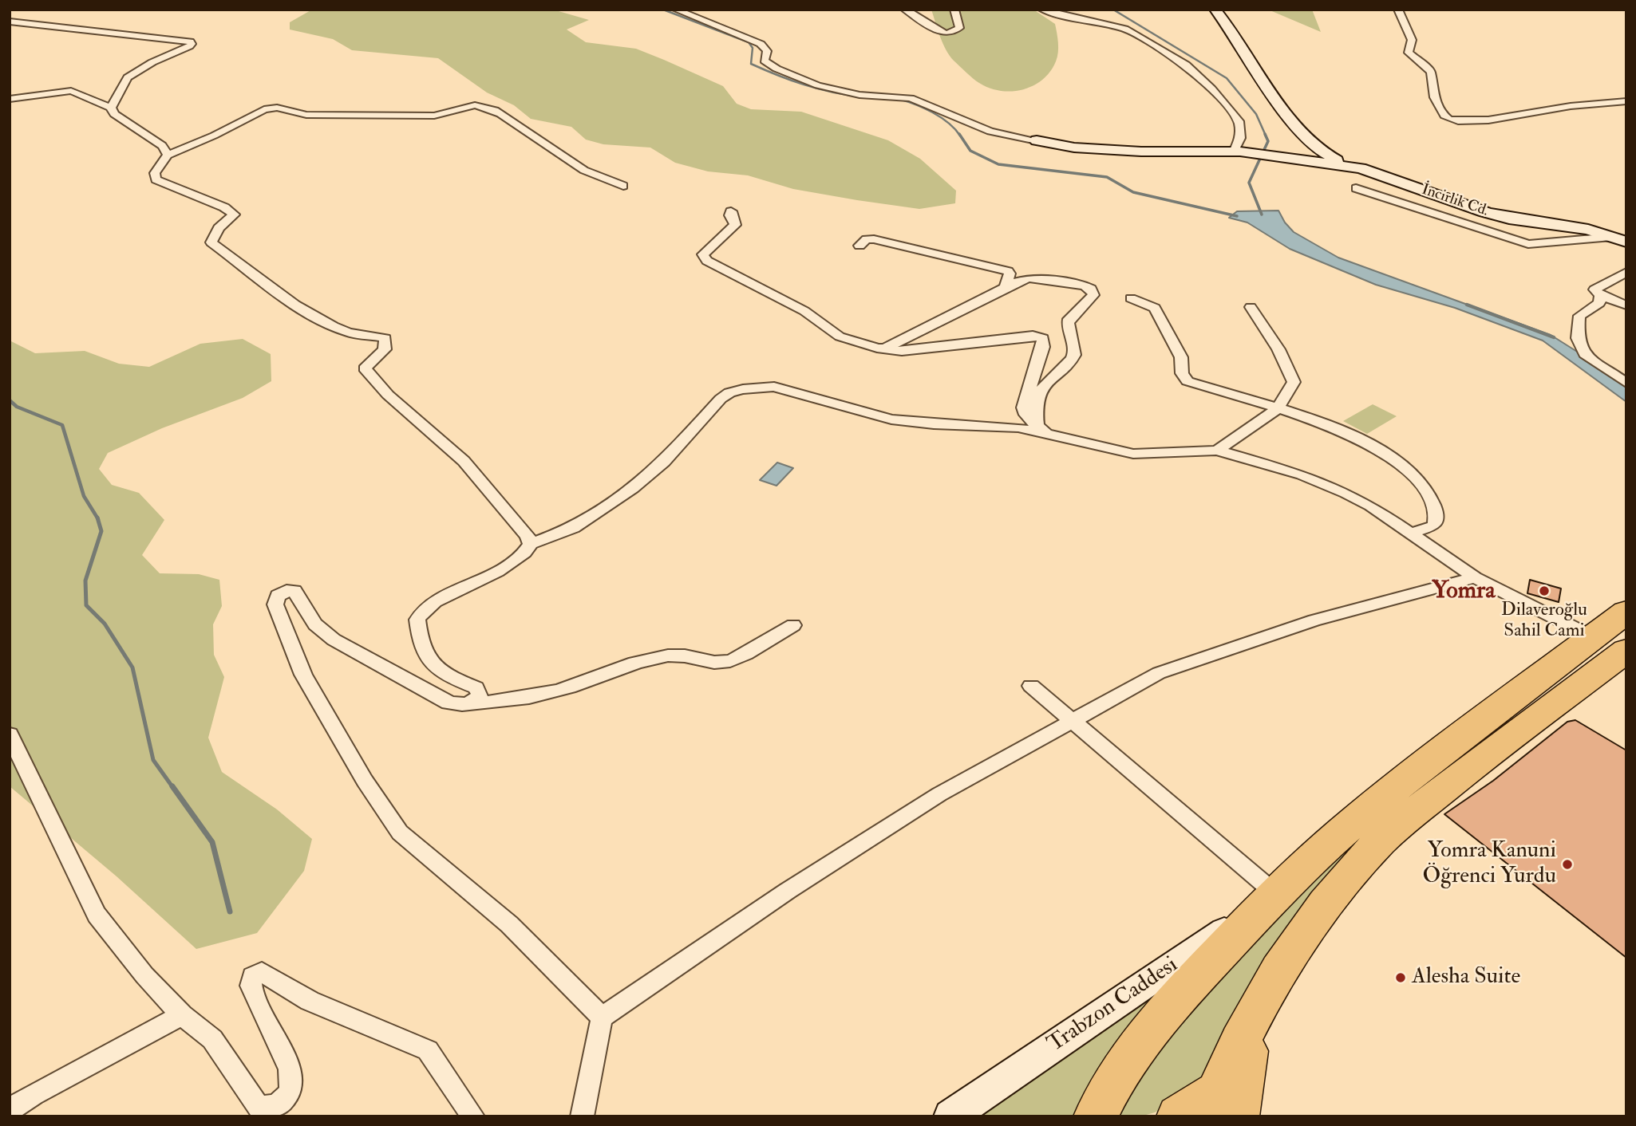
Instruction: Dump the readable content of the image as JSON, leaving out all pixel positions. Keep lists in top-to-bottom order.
{
  "streets": {
    "street": ["İncirlik Cd.", "Trabzon Caddesi"]
  },
  "districts": ["Yomra"],
  "places": ["Dilaveroğlu Sahil Cami", "Yomra Kanuni Öğrenci Yurdu", "Alesha Suite"]
}
